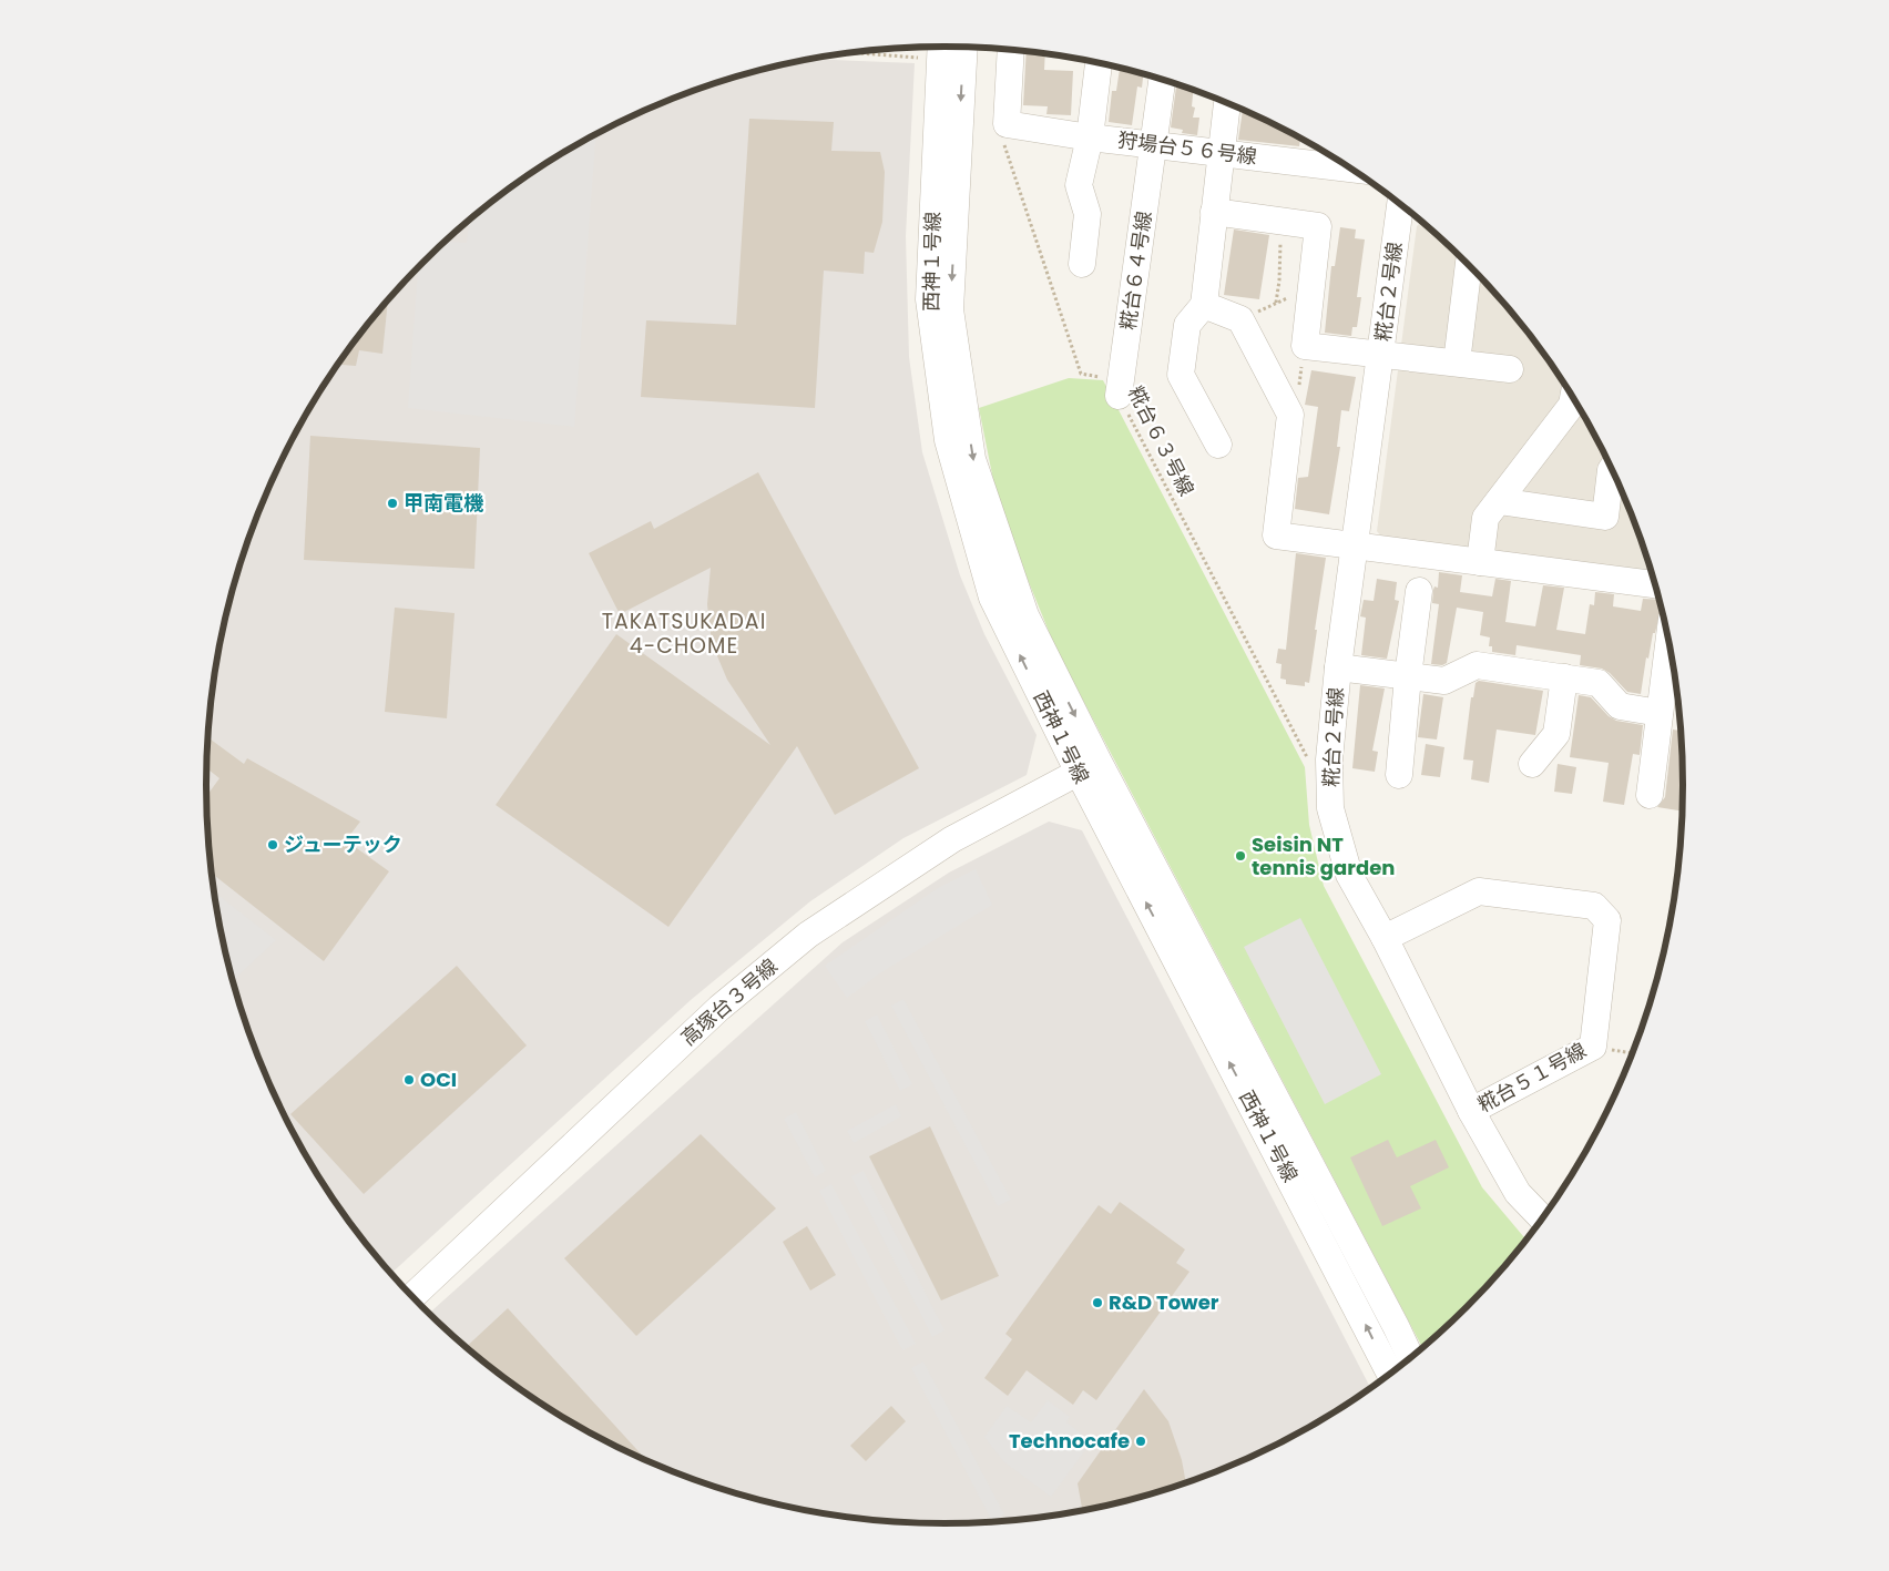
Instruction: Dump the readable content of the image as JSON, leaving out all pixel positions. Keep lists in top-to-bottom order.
{
  "streets": {
    "street": [
      "狩場台５６号線",
      "西神１号線",
      "糀台６４号線",
      "糀台２号線",
      "高塚台３号線",
      "糀台５１号線"
    ],
    "path": ["糀台６３号線"]
  },
  "crossings": [
    ["狩場台５６号線", "糀台６４号線"],
    ["狩場台５６号線", "糀台６３号線"],
    ["西神１号線", "高塚台３号線"],
    ["糀台６４号線", "糀台６３号線"],
    ["糀台２号線", "糀台６３号線"],
    ["糀台２号線", "糀台５１号線"]
  ],
  "districts": ["TAKATSUKADAI 4-CHOME"],
  "places": [
    "甲南電機",
    "ジューテック",
    "Seisin NT tennis garden",
    "OCI",
    "R&D Tower",
    "Technocafe"
  ]
}
